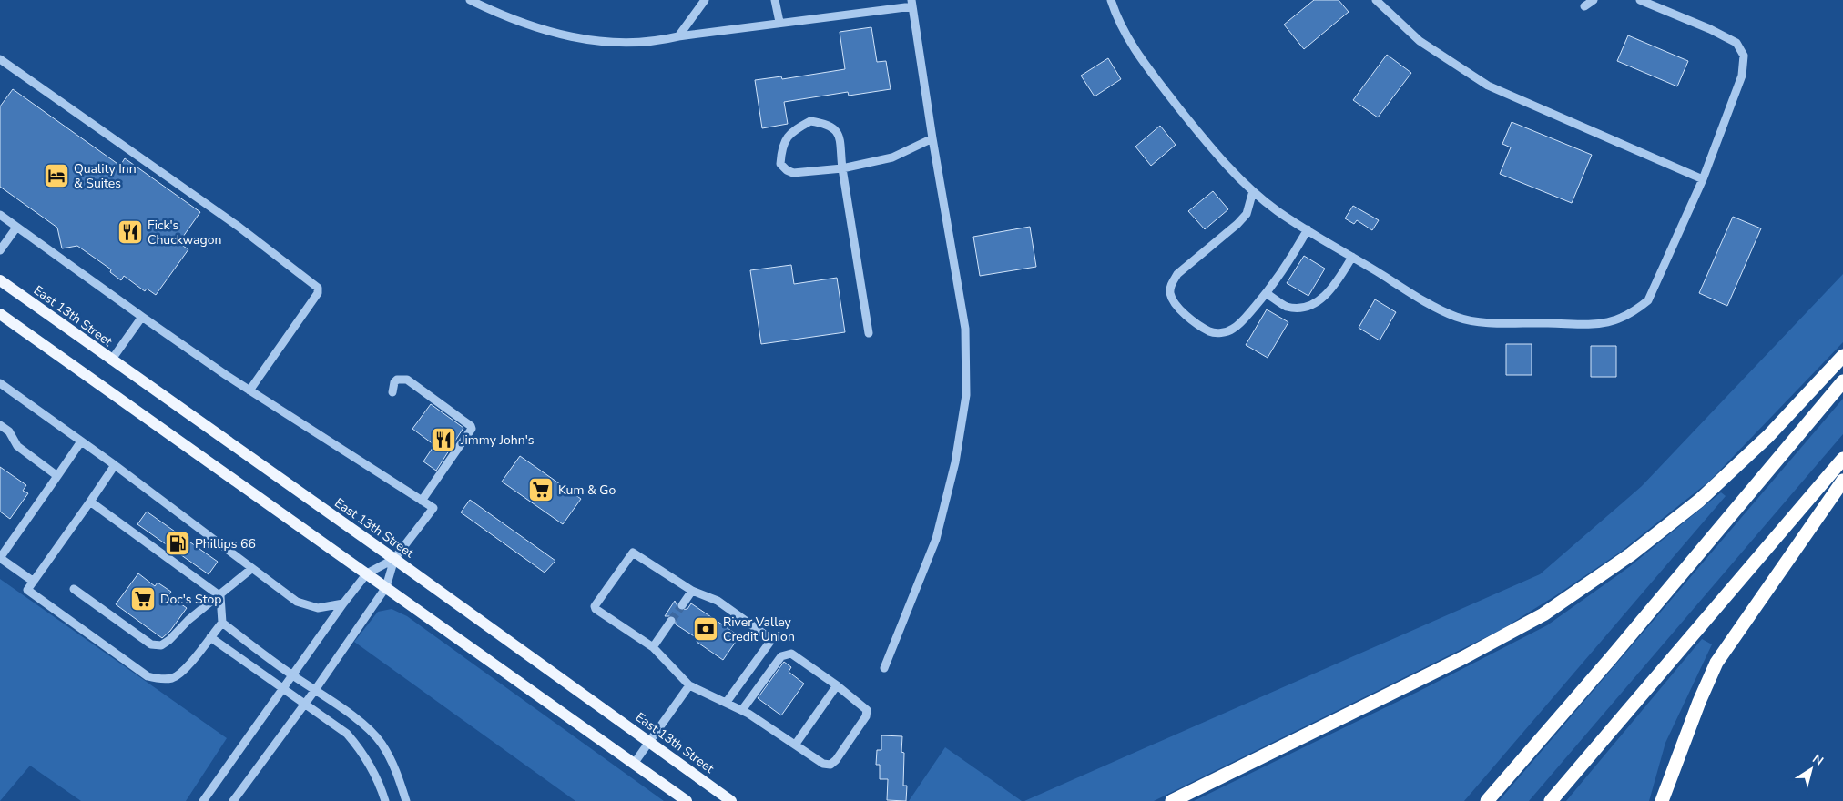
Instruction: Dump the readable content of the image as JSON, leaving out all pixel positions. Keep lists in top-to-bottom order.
{
  "streets": {
    "main road": ["East 13th Street"]
  },
  "places": {
    "hotel": ["Quality Inn & Suites"],
    "restaurant": ["Fick's Chuckwagon", "Jimmy John's"],
    "supermarket": ["Kum & Go", "Doc's Stop"],
    "fuel station": ["Phillips 66"],
    "bank": ["River Valley Credit Union"]
  },
  "north": "top right"
}
